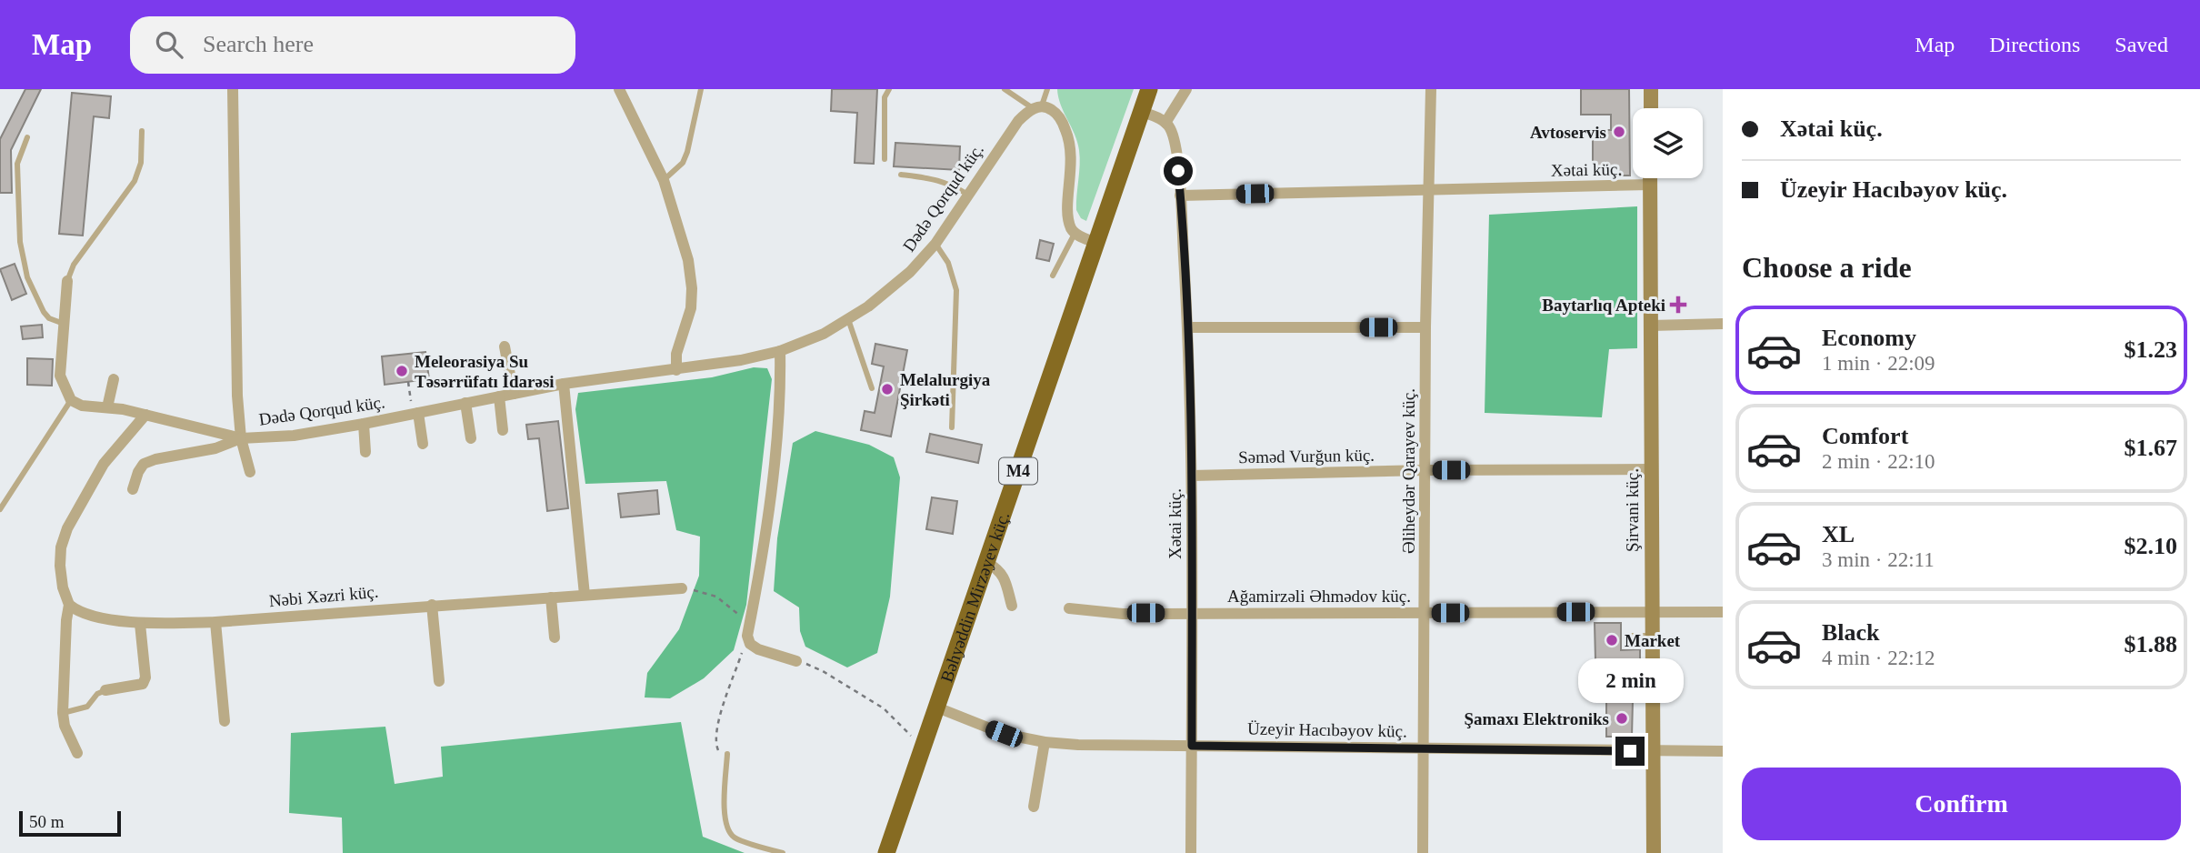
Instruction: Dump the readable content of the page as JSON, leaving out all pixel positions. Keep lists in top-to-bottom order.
{
  "streets": {
    "highway": ["M4", "Bəhyəddin Mirzəyev küç."],
    "main road": ["Şirvani küç."],
    "street": [
      "Xətai küç.",
      "Dədə Qorqud küç.",
      "Səməd Vurğun küç.",
      "Əliheydər Qarayev küç.",
      "Nəbi Xəzri küç.",
      "Ağamirzəli Əhmədov küç.",
      "Üzeyir Hacıbəyov küç."
    ]
  },
  "crossings": [
    ["Xətai küç.", "Səməd Vurğun küç."],
    ["Xətai küç.", "Əliheydər Qarayev küç."],
    ["Xətai küç.", "Şirvani küç."],
    ["Xətai küç.", "Ağamirzəli Əhmədov küç."],
    ["Xətai küç.", "Üzeyir Hacıbəyov küç."],
    ["Səməd Vurğun küç.", "Əliheydər Qarayev küç."],
    ["Səməd Vurğun küç.", "Şirvani küç."],
    ["Əliheydər Qarayev küç.", "Ağamirzəli Əhmədov küç."],
    ["Əliheydər Qarayev küç.", "Üzeyir Hacıbəyov küç."],
    ["Şirvani küç.", "Ağamirzəli Əhmədov küç."],
    ["Şirvani küç.", "Üzeyir Hacıbəyov küç."],
    ["Bəhyəddin Mirzəyev küç.", "Üzeyir Hacıbəyov küç."]
  ],
  "places": {
    "other": [
      "Avtoservis",
      "Meleorasiya Su Təsərrüfatı İdarəsi",
      "Melalurgiya Şirkəti",
      "Market",
      "Şamaxı Elektroniks"
    ],
    "health": ["Baytarlıq Apteki"]
  },
  "scale_bar": "50 m",
  "page": {
    "header": "Map",
    "search": "Search here",
    "nav": ["Map", "Directions", "Saved"],
    "banner": ["Xətai küç.", "Üzeyir Hacıbəyov küç."],
    "heading": "Choose a ride",
    "list": [
      {
        "name": "Economy",
        "note": "1 min · 22:09",
        "value": "$1.23"
      },
      {
        "name": "Comfort",
        "note": "2 min · 22:10",
        "value": "$1.67"
      },
      {
        "name": "XL",
        "note": "3 min · 22:11",
        "value": "$2.10"
      },
      {
        "name": "Black",
        "note": "4 min · 22:12",
        "value": "$1.88"
      }
    ],
    "bubble": "2 min",
    "buttons": "Confirm",
    "scale": "50 m"
  }
}
